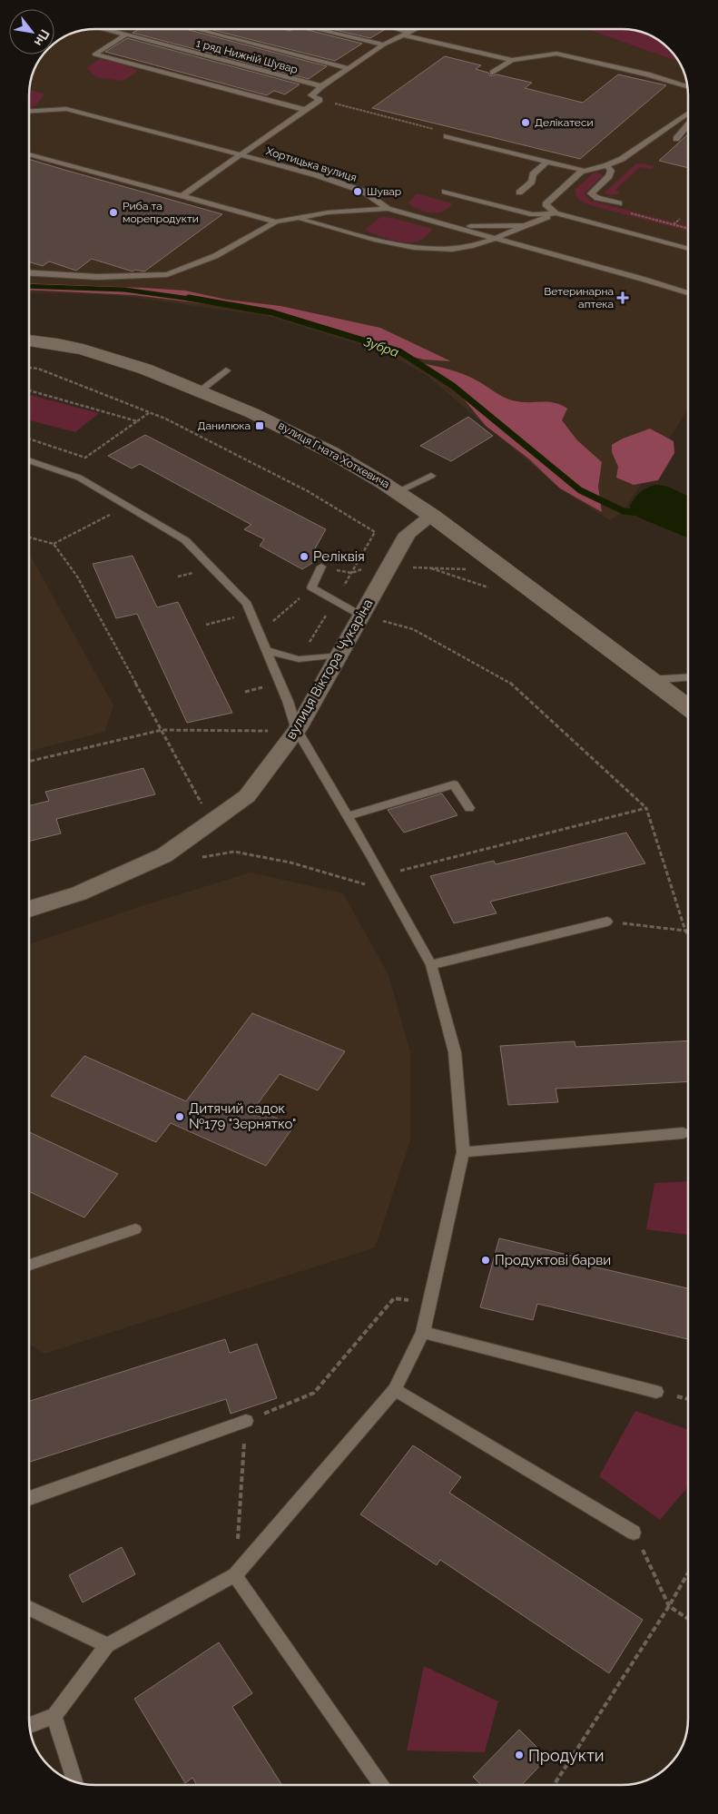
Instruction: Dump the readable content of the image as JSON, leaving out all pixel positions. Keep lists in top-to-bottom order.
{
  "streets": {
    "street": ["вулиця Гната Хоткевича", "вулиця Віктора Чукаріна"],
    "lane": ["1 ряд Нижній Шувар", "Хортицька вулиця"]
  },
  "crossings": [
    ["вулиця Гната Хоткевича", "вулиця Віктора Чукаріна"]
  ],
  "water": ["Зубра"],
  "places": {
    "other": [
      "Делікатеси",
      "Шувар",
      "Риба та морепродукти",
      "Реліквія",
      "Дитячий садок №179 \"Зернятко\"",
      "Продуктові барви",
      "Продукти"
    ],
    "health": ["Ветеринарна аптека"],
    "transit": ["Данилюка"]
  },
  "north": "bottom right"
}
